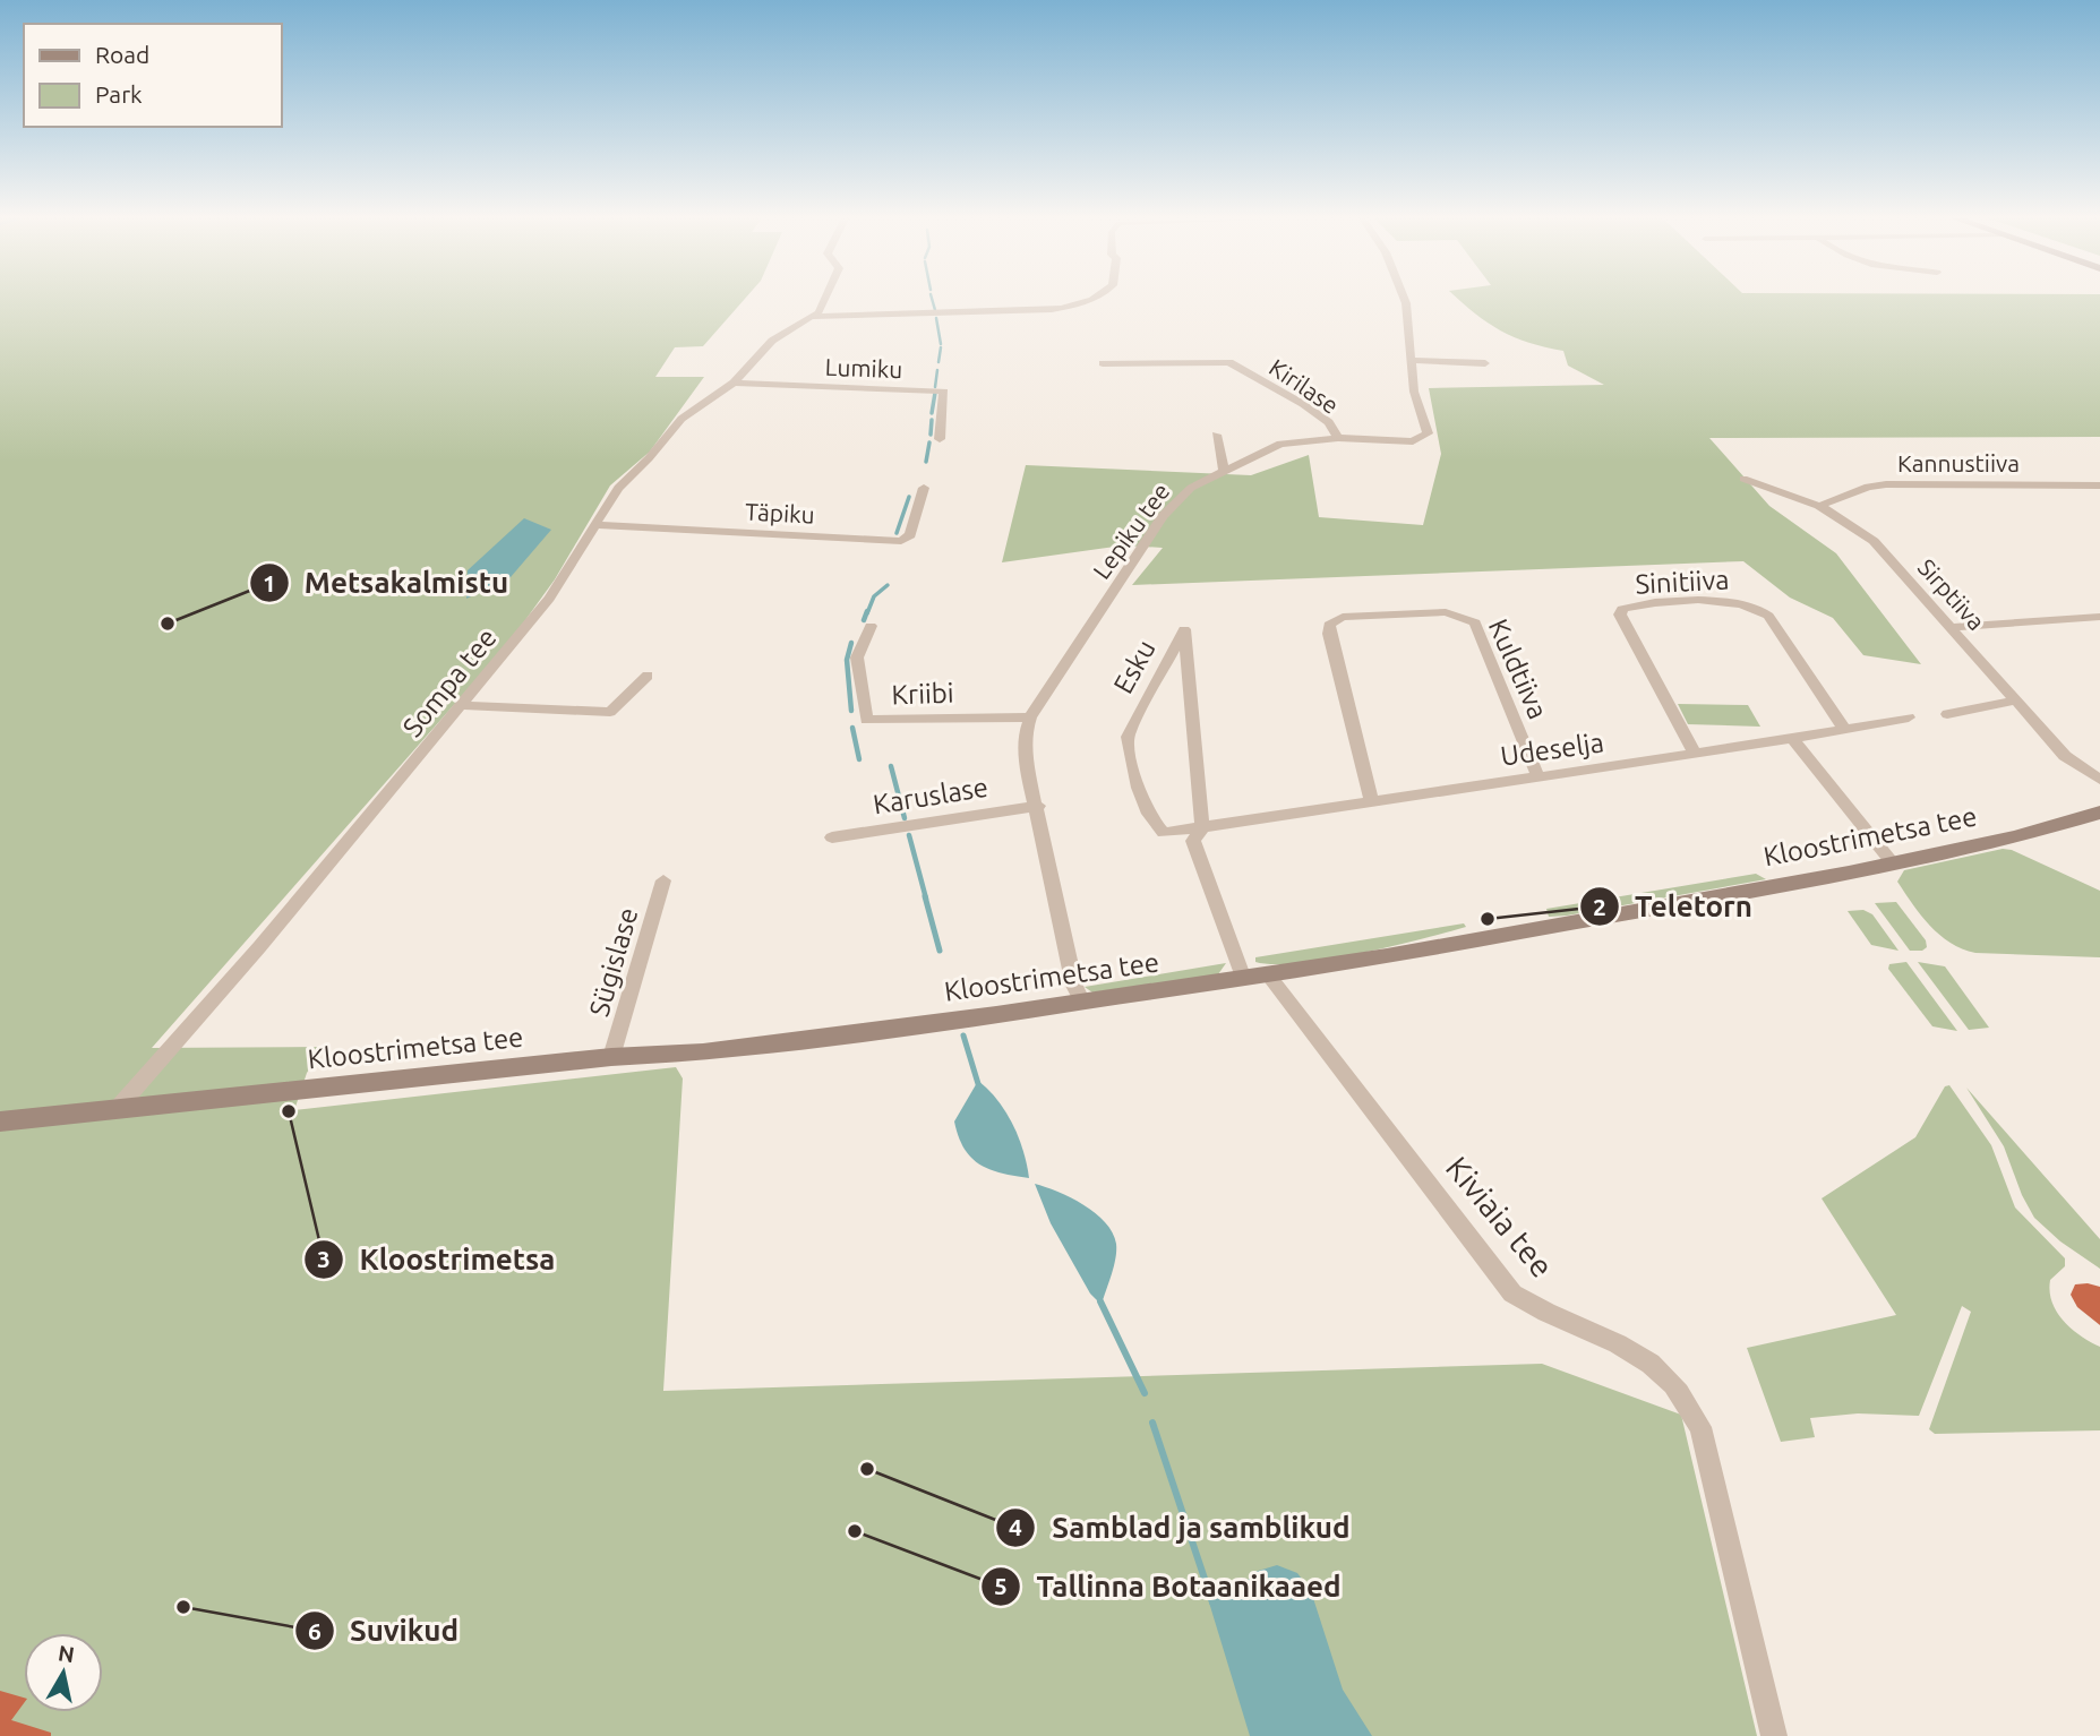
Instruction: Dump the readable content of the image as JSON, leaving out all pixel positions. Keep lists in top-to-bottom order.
{
  "streets": {
    "main road": ["Kloostrimetsa tee"],
    "street": [
      "Lumiku",
      "Kirilase",
      "Kannustiiva",
      "Täpiku",
      "Lepiku tee",
      "Sinitiiva",
      "Sirptiiva",
      "Esku",
      "Kuldtiiva",
      "Sompa tee",
      "Kriibi",
      "Udeselja",
      "Karuslase",
      "Sügislase",
      "Kiviaia tee"
    ]
  },
  "crossings": [
    ["Lumiku", "Sompa tee"],
    ["Kirilase", "Lepiku tee"],
    ["Kannustiiva", "Sirptiiva"],
    ["Täpiku", "Sompa tee"],
    ["Lepiku tee", "Kriibi"],
    ["Lepiku tee", "Karuslase"],
    ["Lepiku tee", "Kloostrimetsa tee"],
    ["Sinitiiva", "Udeselja"],
    ["Esku", "Udeselja"],
    ["Esku", "Kloostrimetsa tee"],
    ["Kuldtiiva", "Udeselja"],
    ["Sompa tee", "Kloostrimetsa tee"],
    ["Kloostrimetsa tee", "Sügislase"],
    ["Kloostrimetsa tee", "Kiviaia tee"]
  ],
  "places": [
    "Metsakalmistu",
    "Teletorn",
    "Kloostrimetsa",
    "Samblad ja samblikud",
    "Tallinna Botaanikaaed",
    "Suvikud"
  ],
  "legend": ["Road", "Park"],
  "north": "top"
}
